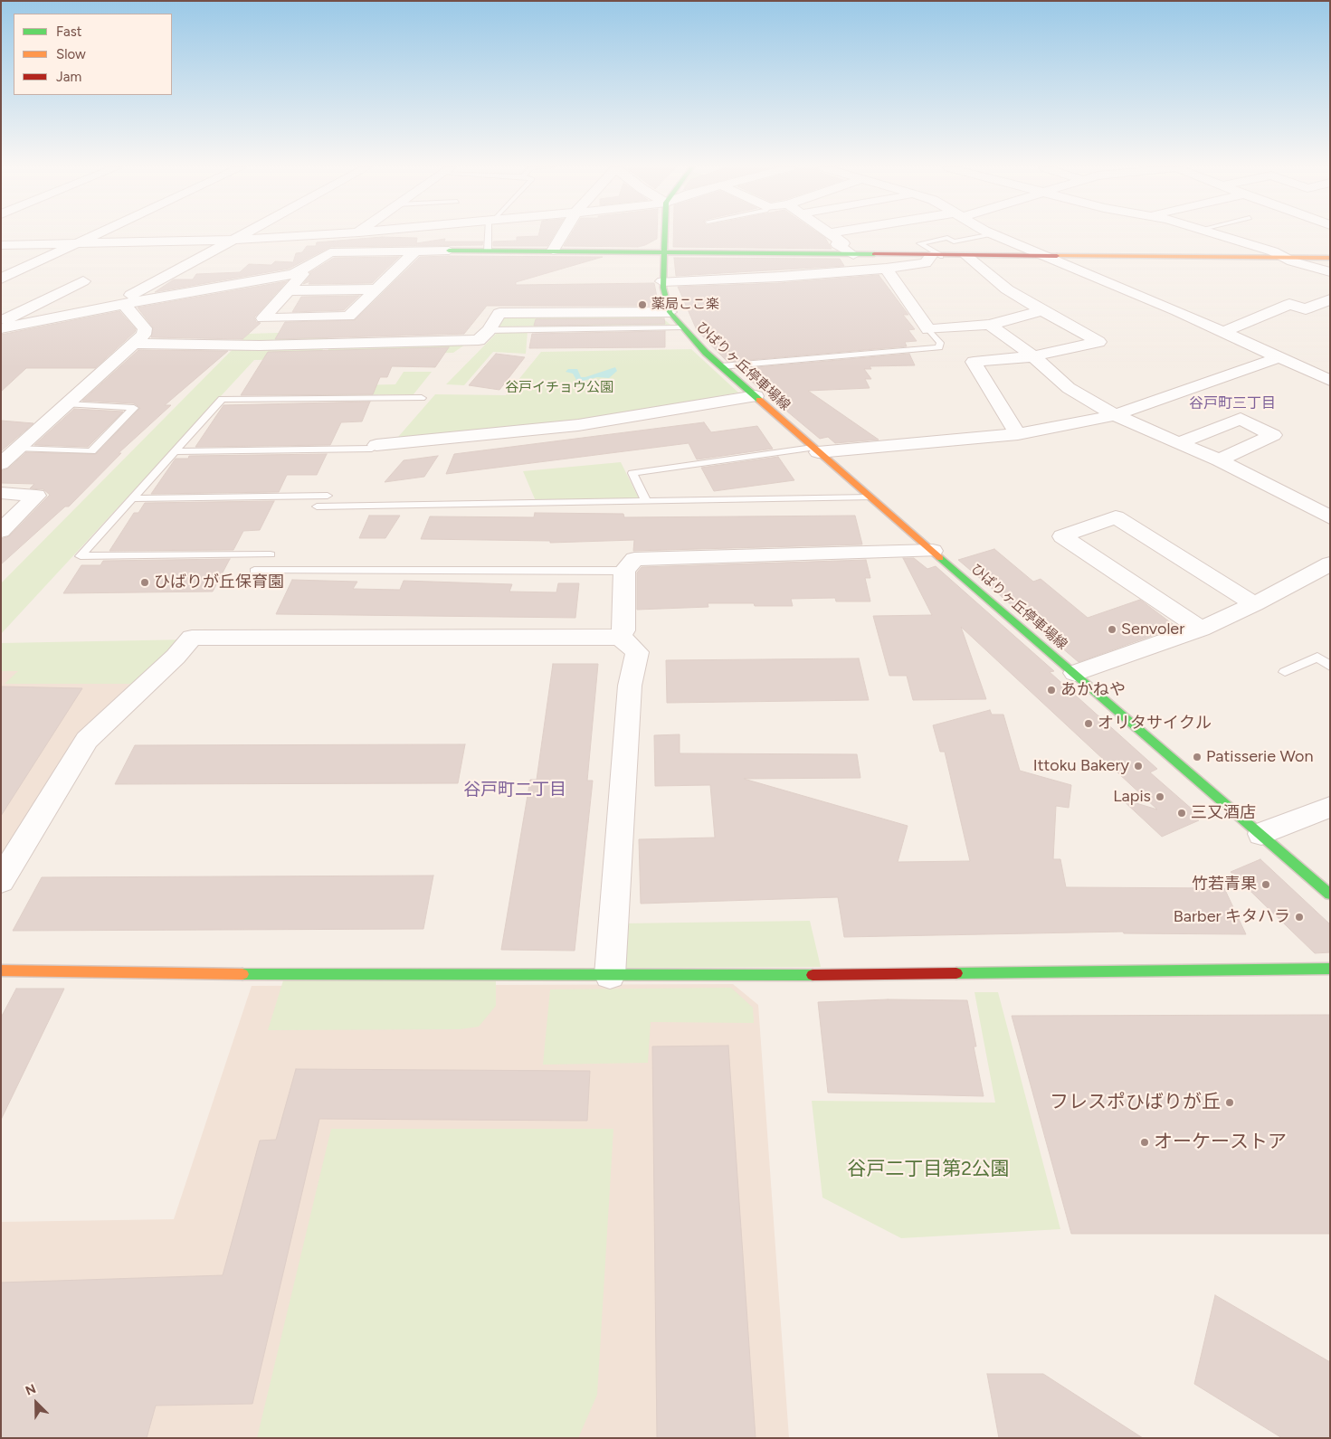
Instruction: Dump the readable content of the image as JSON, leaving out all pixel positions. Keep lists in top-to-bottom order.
{
  "streets": {
    "main road": ["ひばりヶ丘停車場線"]
  },
  "districts": ["谷戸町三丁目", "谷戸町二丁目"],
  "parks": ["谷戸イチョウ公園", "谷戸二丁目第2公園"],
  "places": [
    "薬局ここ楽",
    "ひばりが丘保育園",
    "Senvoler",
    "あかねや",
    "オリタサイクル",
    "Patisserie Won",
    "Ittoku Bakery",
    "Lapis",
    "三又酒店",
    "竹若青果",
    "Barber キタハラ",
    "フレスポひばりが丘",
    "オーケーストア"
  ],
  "legend": ["Fast", "Slow", "Jam"],
  "north": "top left"
}
